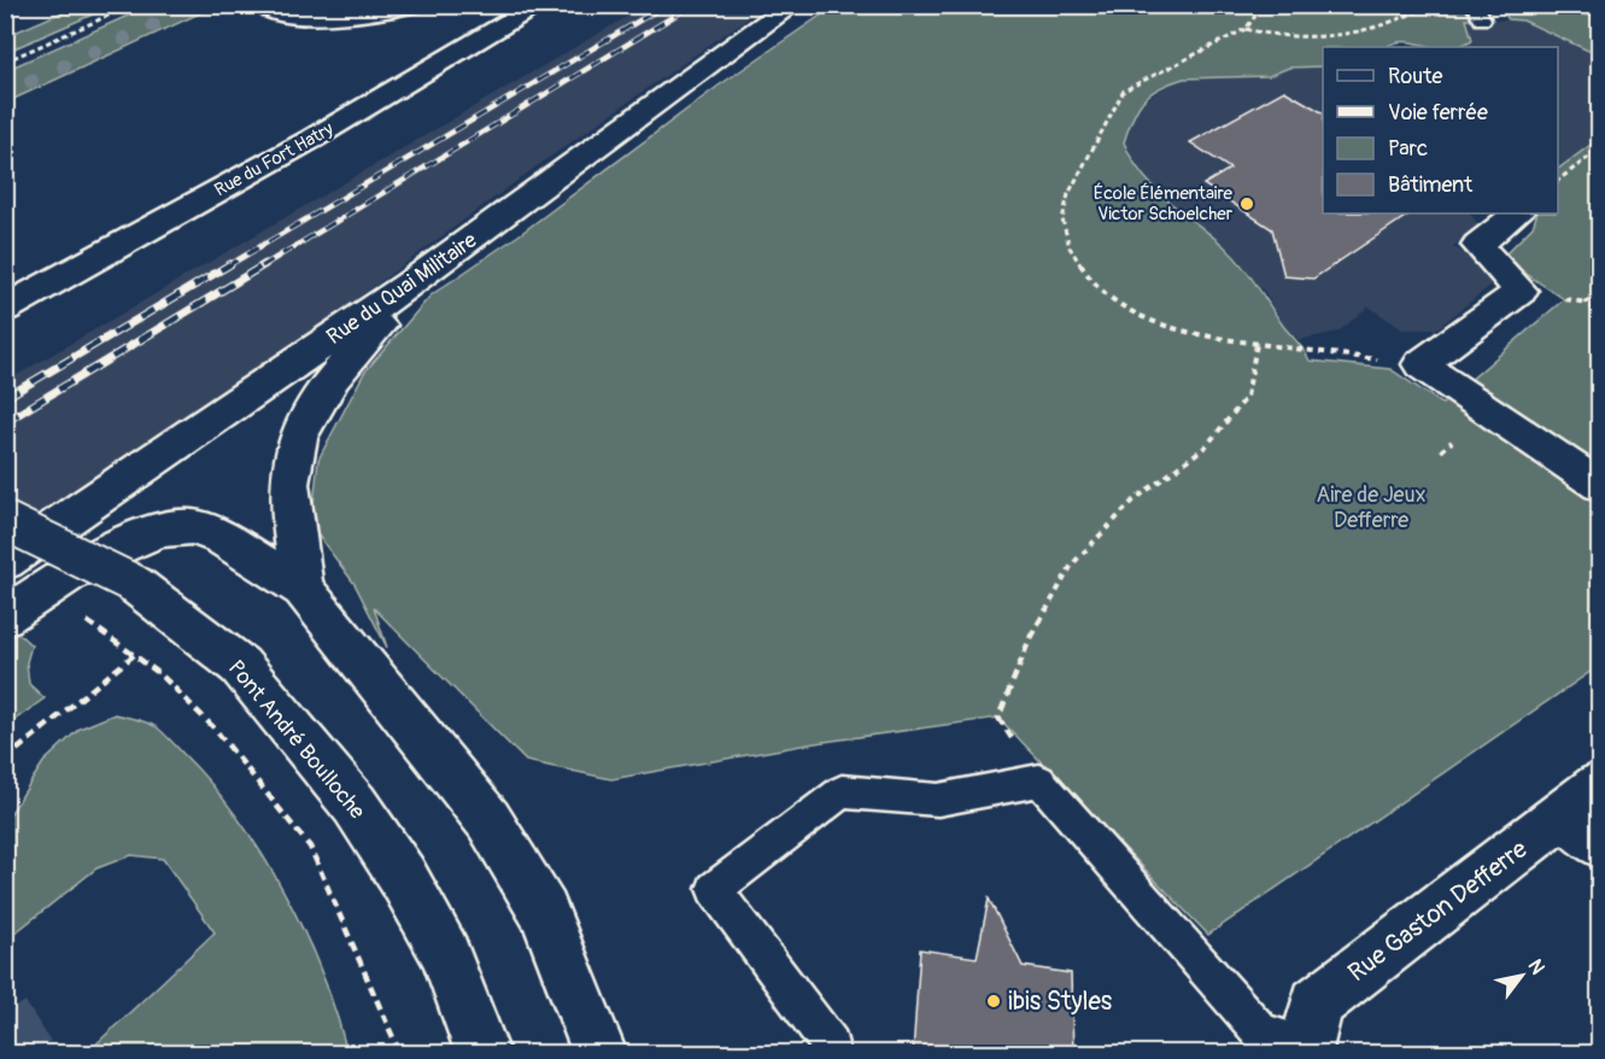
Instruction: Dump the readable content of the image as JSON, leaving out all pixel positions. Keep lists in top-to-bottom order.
{
  "streets": {
    "street": [
      "Rue du Fort Hatry",
      "Rue du Quai Militaire",
      "Pont André Boulloche",
      "Rue Gaston Defferre"
    ]
  },
  "parks": ["Aire de Jeux Defferre"],
  "places": ["École Élémentaire Victor Schoelcher", "ibis Styles"],
  "legend": [
    "Route",
    "Voie ferrée",
    "Parc",
    "Bâtiment"
  ],
  "north": "top right"
}
